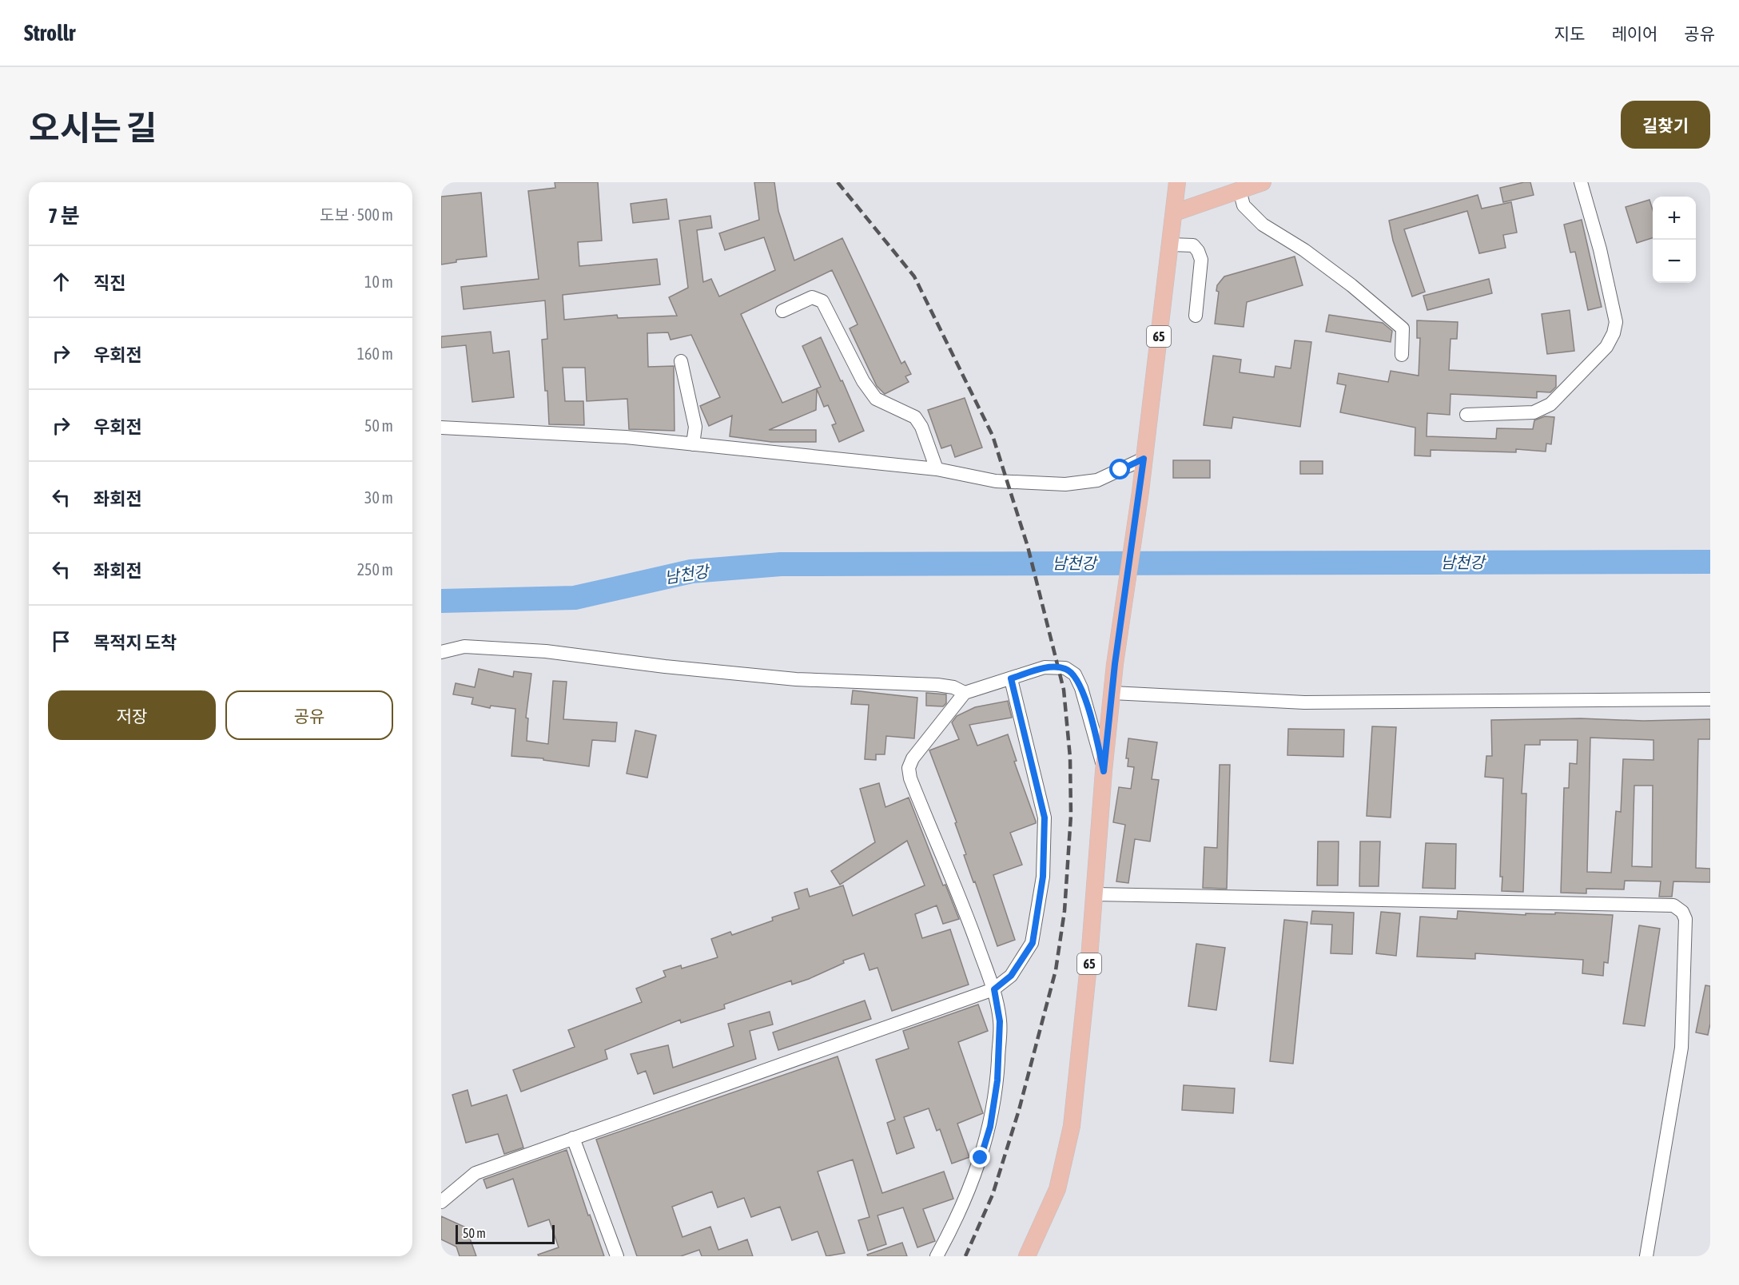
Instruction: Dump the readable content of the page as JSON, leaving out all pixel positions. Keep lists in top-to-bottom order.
{
  "streets": {
    "main road": ["65"]
  },
  "water": ["남천강"],
  "scale_bar": "50 m",
  "page": {
    "header": "Strollr",
    "nav": ["지도", "레이어", "공유"],
    "title": "오시는 길",
    "buttons": [
      "길찾기",
      ["저장", "공유"]
    ],
    "heading": ["7 분", "도보 · 500 m"],
    "map_buttons": ["+", "−"],
    "list": [
      ["직진", "10 m"],
      ["우회전", "160 m"],
      ["우회전", "50 m"],
      ["좌회전", "30 m"],
      ["좌회전", "250 m"],
      "목적지 도착"
    ],
    "scale": "50 m"
  }
}
